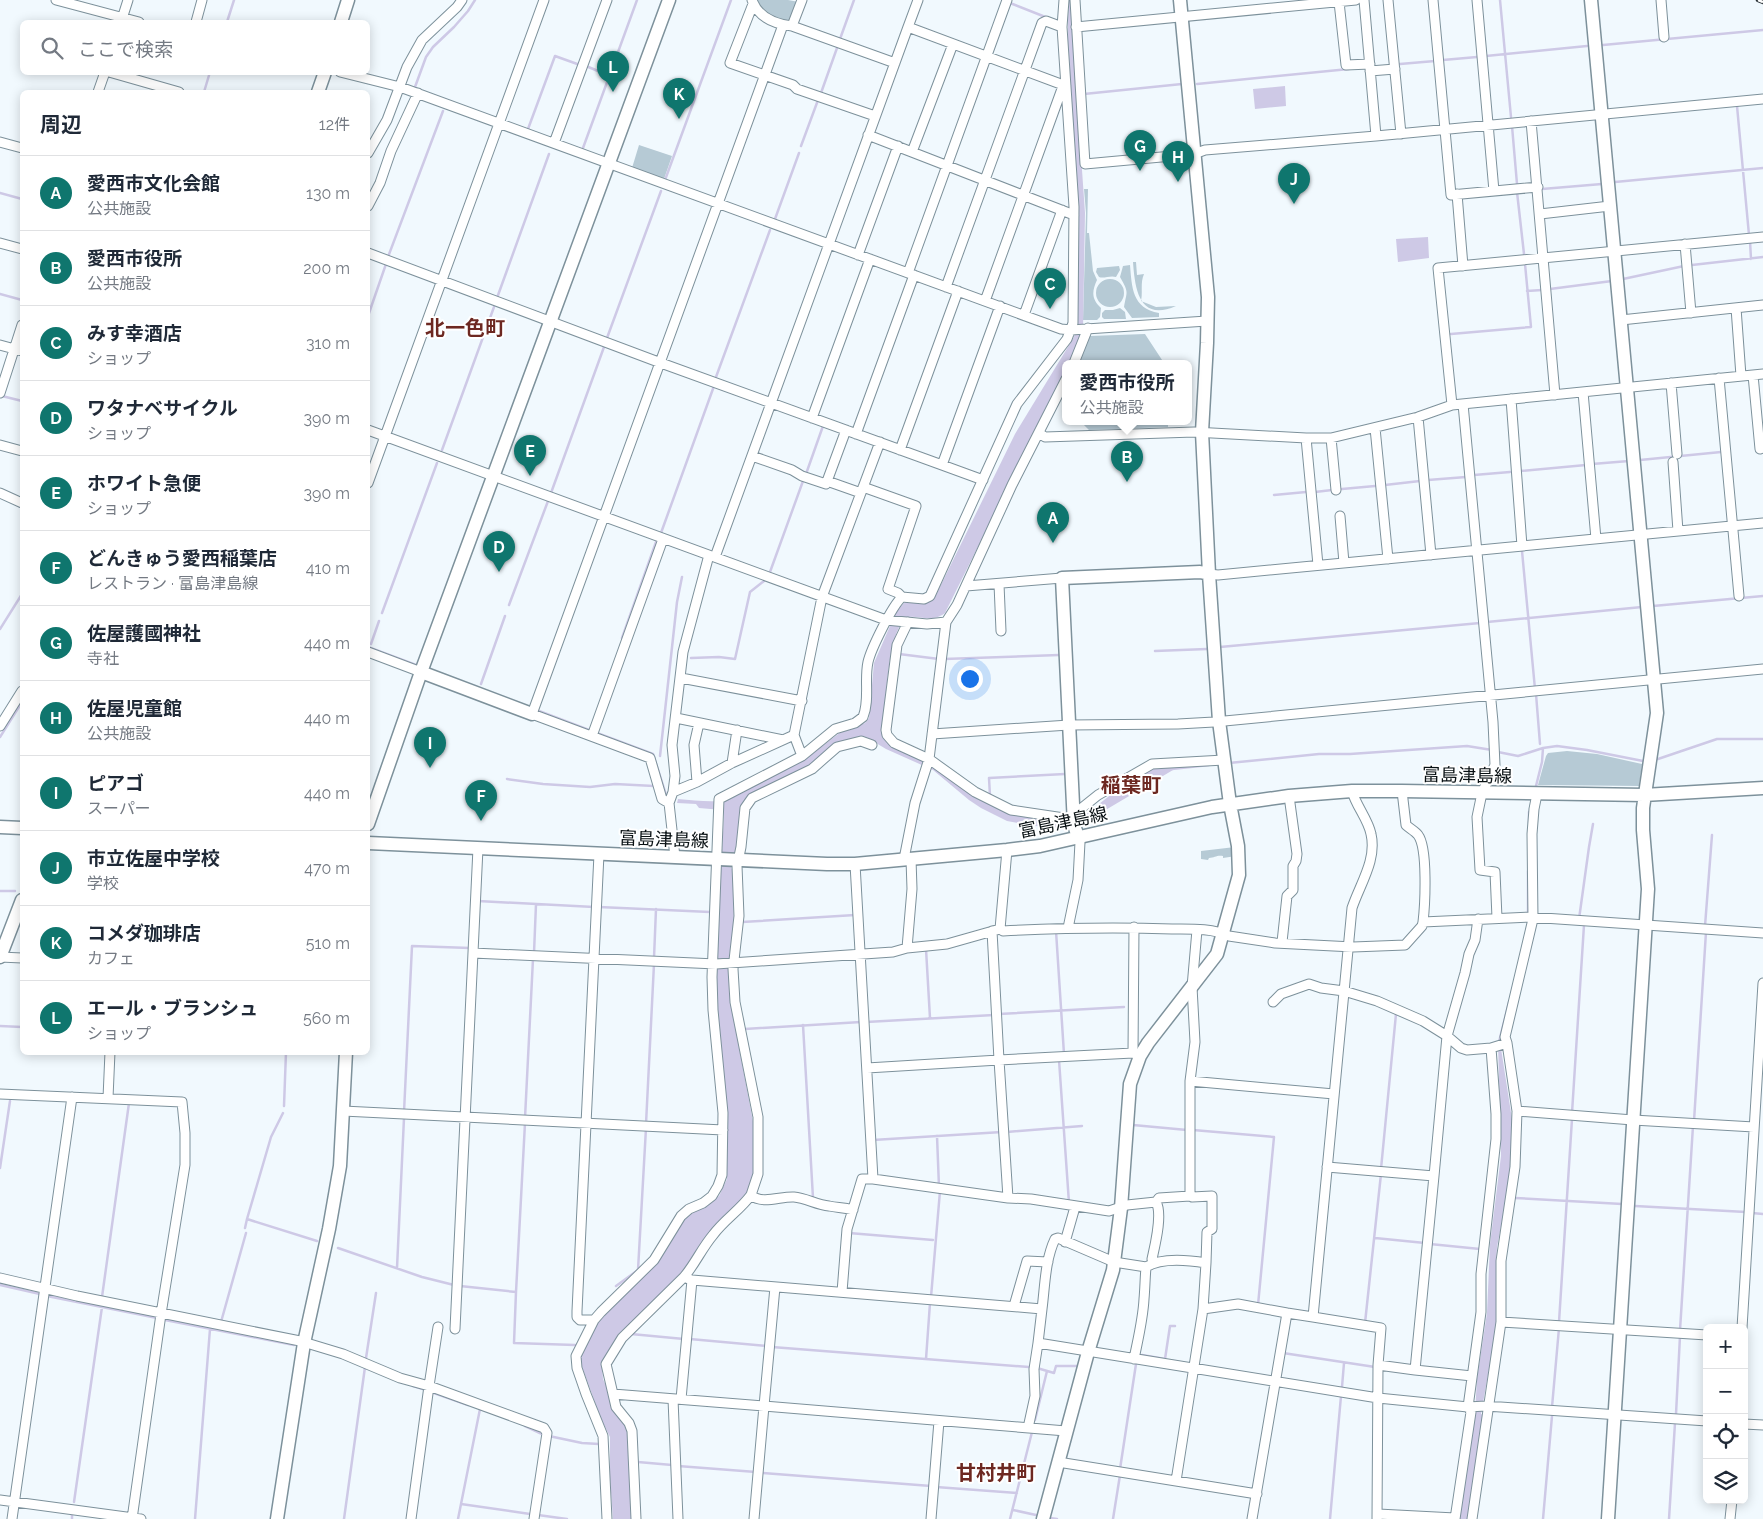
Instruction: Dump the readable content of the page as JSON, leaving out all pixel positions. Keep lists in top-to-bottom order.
{
  "streets": {
    "street": ["富島津島線"]
  },
  "districts": ["北一色町", "稲葉町", "甘村井町"],
  "page": {
    "search": "ここで検索",
    "pins": [
      "L",
      "K",
      "G",
      "H",
      "J",
      "C",
      "E",
      "B",
      "A",
      "D",
      "I",
      "F"
    ],
    "heading": ["周辺", "12件"],
    "list": [
      {
        "mark": "A",
        "name": "愛西市文化会館",
        "note": "公共施設",
        "value": "130 m"
      },
      {
        "mark": "B",
        "name": "愛西市役所",
        "note": "公共施設",
        "value": "200 m"
      },
      {
        "mark": "C",
        "name": "みす幸酒店",
        "note": "ショップ",
        "value": "310 m"
      },
      {
        "mark": "D",
        "name": "ワタナベサイクル",
        "note": "ショップ",
        "value": "390 m"
      },
      {
        "mark": "E",
        "name": "ホワイト急便",
        "note": "ショップ",
        "value": "390 m"
      },
      {
        "mark": "F",
        "name": "どんきゅう愛西稲葉店",
        "note": "レストラン · 富島津島線",
        "value": "410 m"
      },
      {
        "mark": "G",
        "name": "佐屋護國神社",
        "note": "寺社",
        "value": "440 m"
      },
      {
        "mark": "H",
        "name": "佐屋児童館",
        "note": "公共施設",
        "value": "440 m"
      },
      {
        "mark": "I",
        "name": "ピアゴ",
        "note": "スーパー",
        "value": "440 m"
      },
      {
        "mark": "J",
        "name": "市立佐屋中学校",
        "note": "学校",
        "value": "470 m"
      },
      {
        "mark": "K",
        "name": "コメダ珈琲店",
        "note": "カフェ",
        "value": "510 m"
      },
      {
        "mark": "L",
        "name": "エール・ブランシュ",
        "note": "ショップ",
        "value": "560 m"
      }
    ],
    "popup": ["愛西市役所", "公共施設"],
    "map_buttons": ["+", "−"]
  }
}
